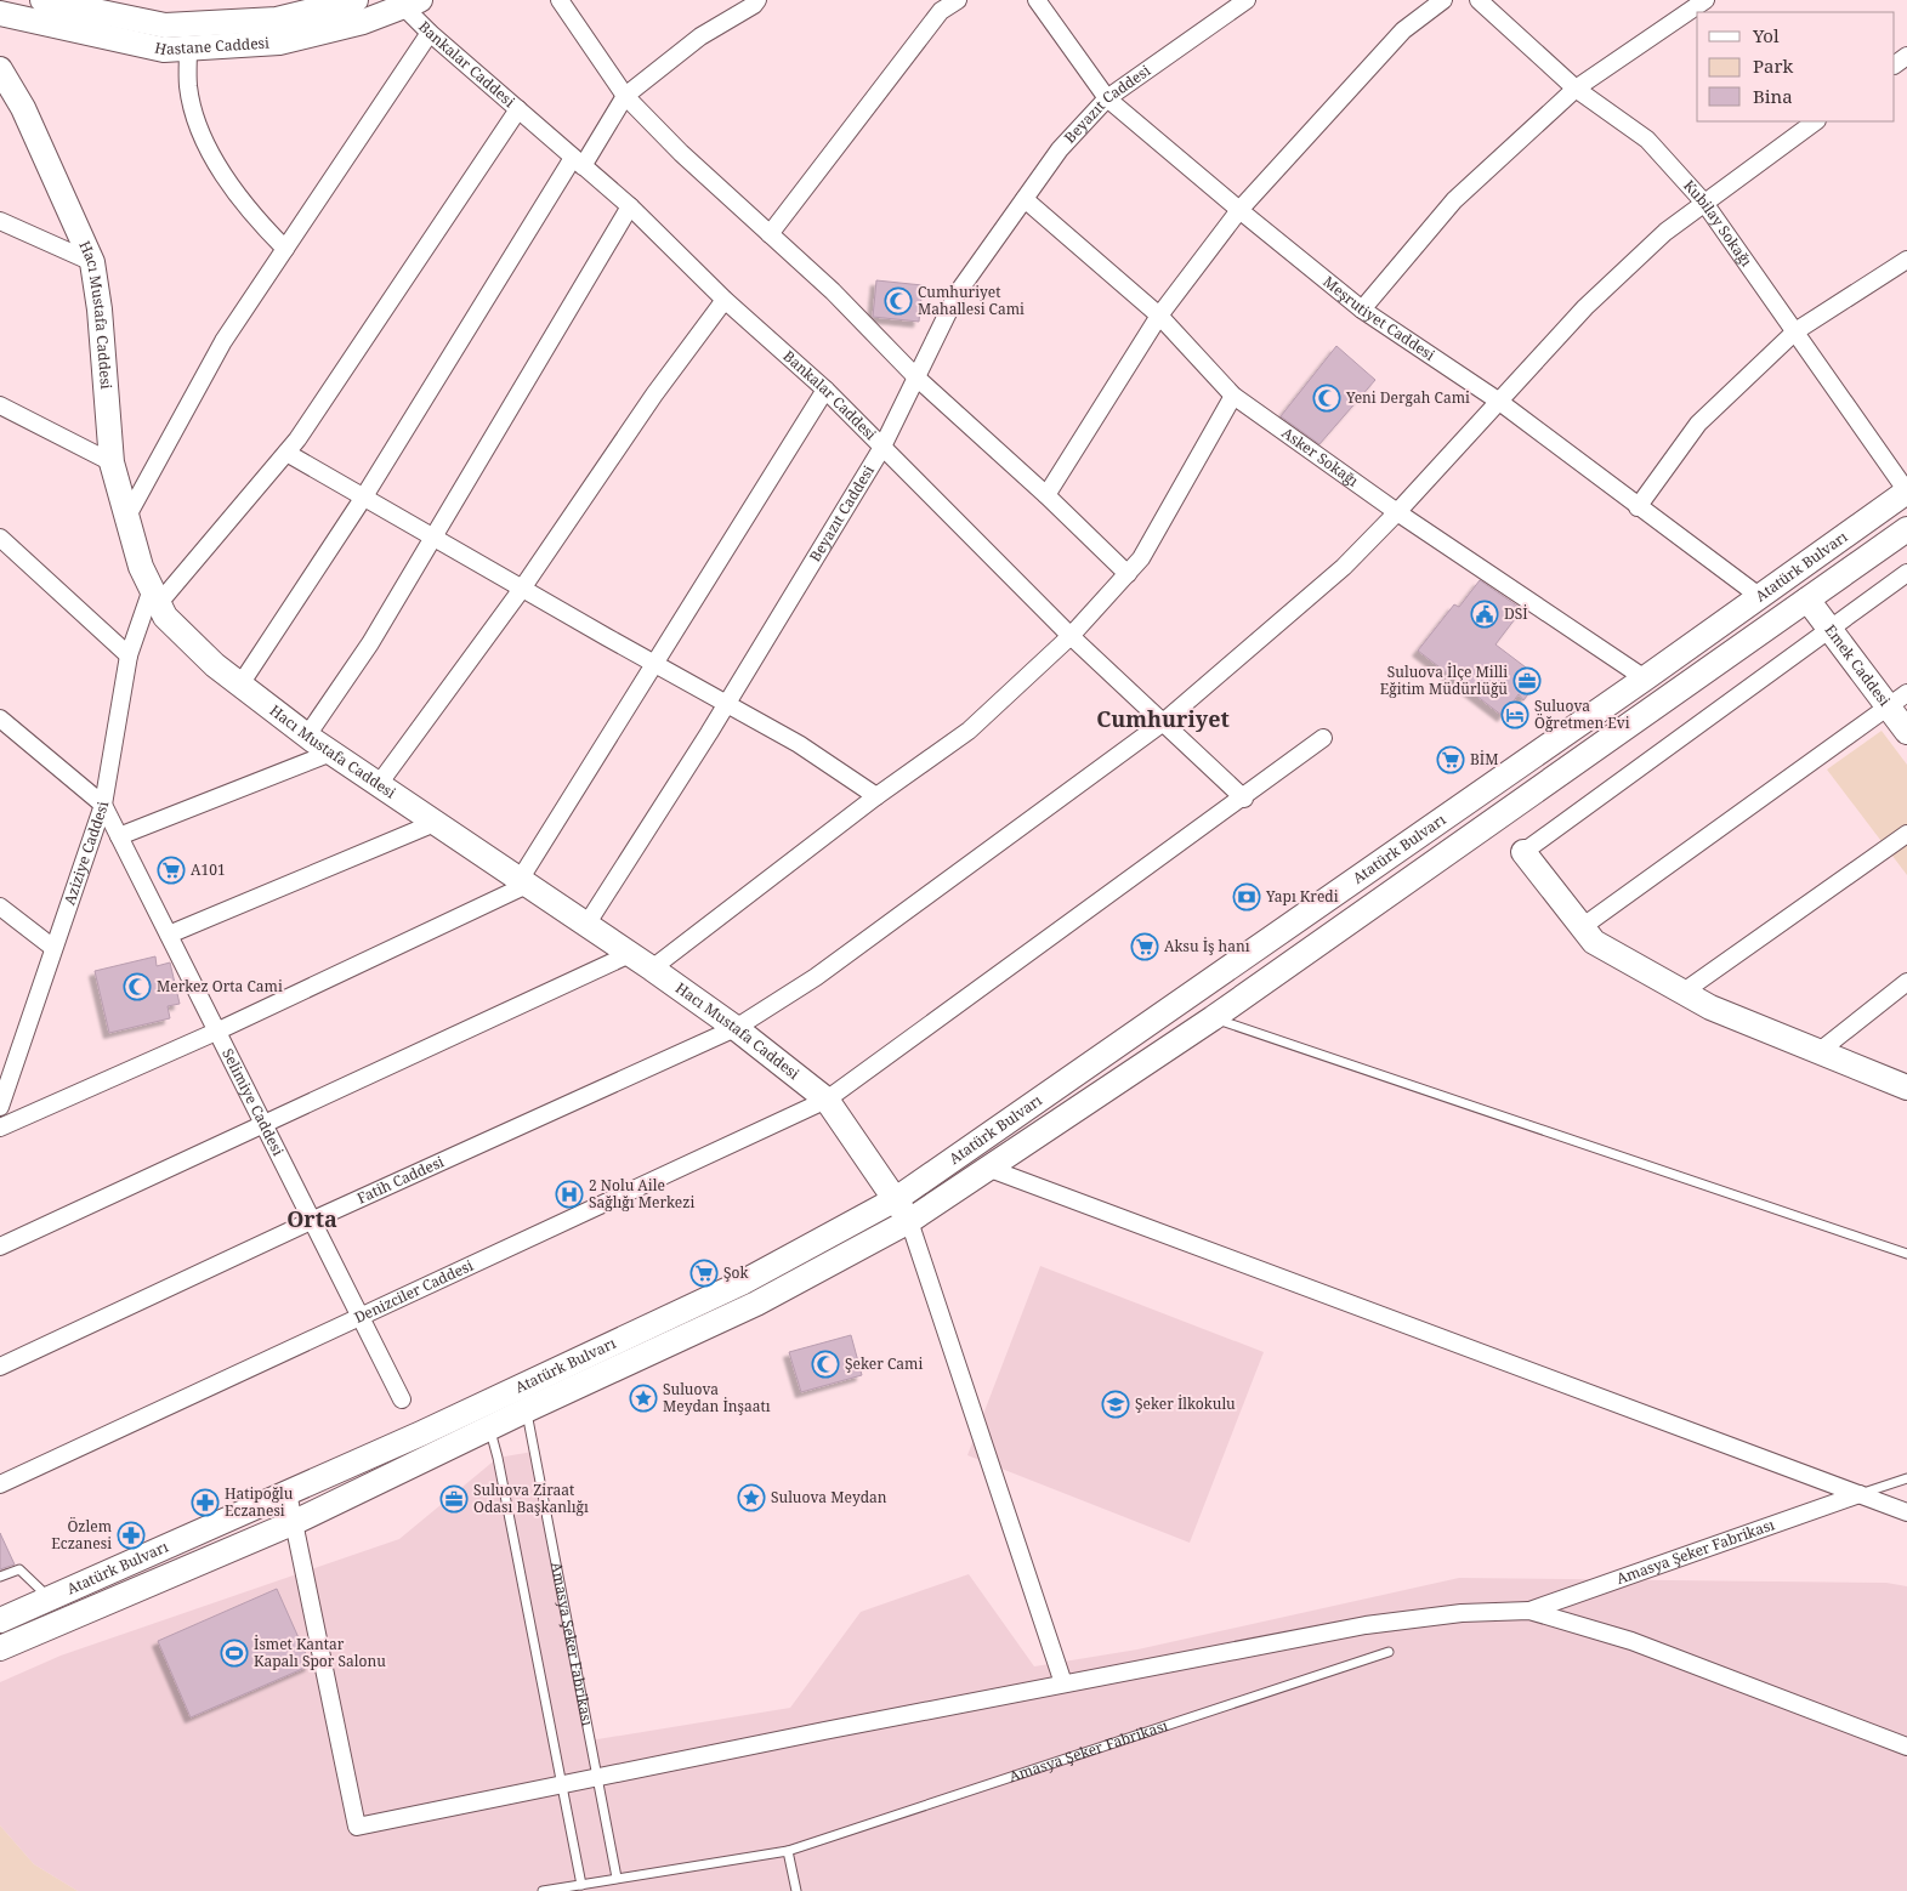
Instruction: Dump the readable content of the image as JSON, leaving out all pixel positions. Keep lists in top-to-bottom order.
{
  "streets": {
    "main road": [
      "Hastane Caddesi",
      "Hacı Mustafa Caddesi",
      "Atatürk Bulvarı",
      "Emek Caddesi"
    ],
    "street": [
      "Bankalar Caddesi",
      "Beyazıt Caddesi",
      "Kubilay Sokağı",
      "Meşrutiyet Caddesi",
      "Asker Sokağı",
      "Aziziye Caddesi",
      "Selimiye Caddesi",
      "Fatih Caddesi",
      "Denizciler Caddesi",
      "Amasya Şeker Fabrikası"
    ]
  },
  "crossings": [
    ["Hastane Caddesi", "Bankalar Caddesi"],
    ["Bankalar Caddesi", "Beyazıt Caddesi"],
    ["Bankalar Caddesi", "Fatih Caddesi"],
    ["Bankalar Caddesi", "Denizciler Caddesi"],
    ["Beyazıt Caddesi", "Hacı Mustafa Caddesi"],
    ["Beyazıt Caddesi", "Meşrutiyet Caddesi"],
    ["Beyazıt Caddesi", "Asker Sokağı"],
    ["Kubilay Sokağı", "Atatürk Bulvarı"],
    ["Kubilay Sokağı", "Fatih Caddesi"],
    ["Hacı Mustafa Caddesi", "Atatürk Bulvarı"],
    ["Hacı Mustafa Caddesi", "Aziziye Caddesi"],
    ["Hacı Mustafa Caddesi", "Fatih Caddesi"],
    ["Hacı Mustafa Caddesi", "Denizciler Caddesi"],
    ["Meşrutiyet Caddesi", "Atatürk Bulvarı"],
    ["Meşrutiyet Caddesi", "Fatih Caddesi"],
    ["Asker Sokağı", "Atatürk Bulvarı"],
    ["Asker Sokağı", "Fatih Caddesi"],
    ["Atatürk Bulvarı", "Emek Caddesi"],
    ["Atatürk Bulvarı", "Amasya Şeker Fabrikası"],
    ["Aziziye Caddesi", "Selimiye Caddesi"],
    ["Selimiye Caddesi", "Fatih Caddesi"],
    ["Selimiye Caddesi", "Denizciler Caddesi"]
  ],
  "districts": ["Cumhuriyet", "Orta"],
  "places": {
    "mosque": [
      "Cumhuriyet Mahallesi Cami",
      "Yeni Dergah Cami",
      "Merkez Orta Cami",
      "Şeker Cami"
    ],
    "public building": ["DSİ"],
    "office": ["Suluova İlçe Milli Eğitim Müdürlüğü", "Suluova Ziraat Odası Başkanlığı"],
    "hotel": ["Suluova Öğretmen Evi"],
    "supermarket": [
      "BİM",
      "A101",
      "Aksu İş hanı",
      "Şok"
    ],
    "bank": ["Yapı Kredi"],
    "hospital": ["2 Nolu Aile Sağlığı Merkezi"],
    "place": ["Suluova Meydan İnşaatı", "Suluova Meydan"],
    "school or university": ["Şeker İlkokulu"],
    "pharmacy": ["Hatipoğlu Eczanesi", "Özlem Eczanesi"],
    "sports": ["İsmet Kantar Kapalı Spor Salonu"]
  },
  "legend": ["Yol", "Park", "Bina"]
}
